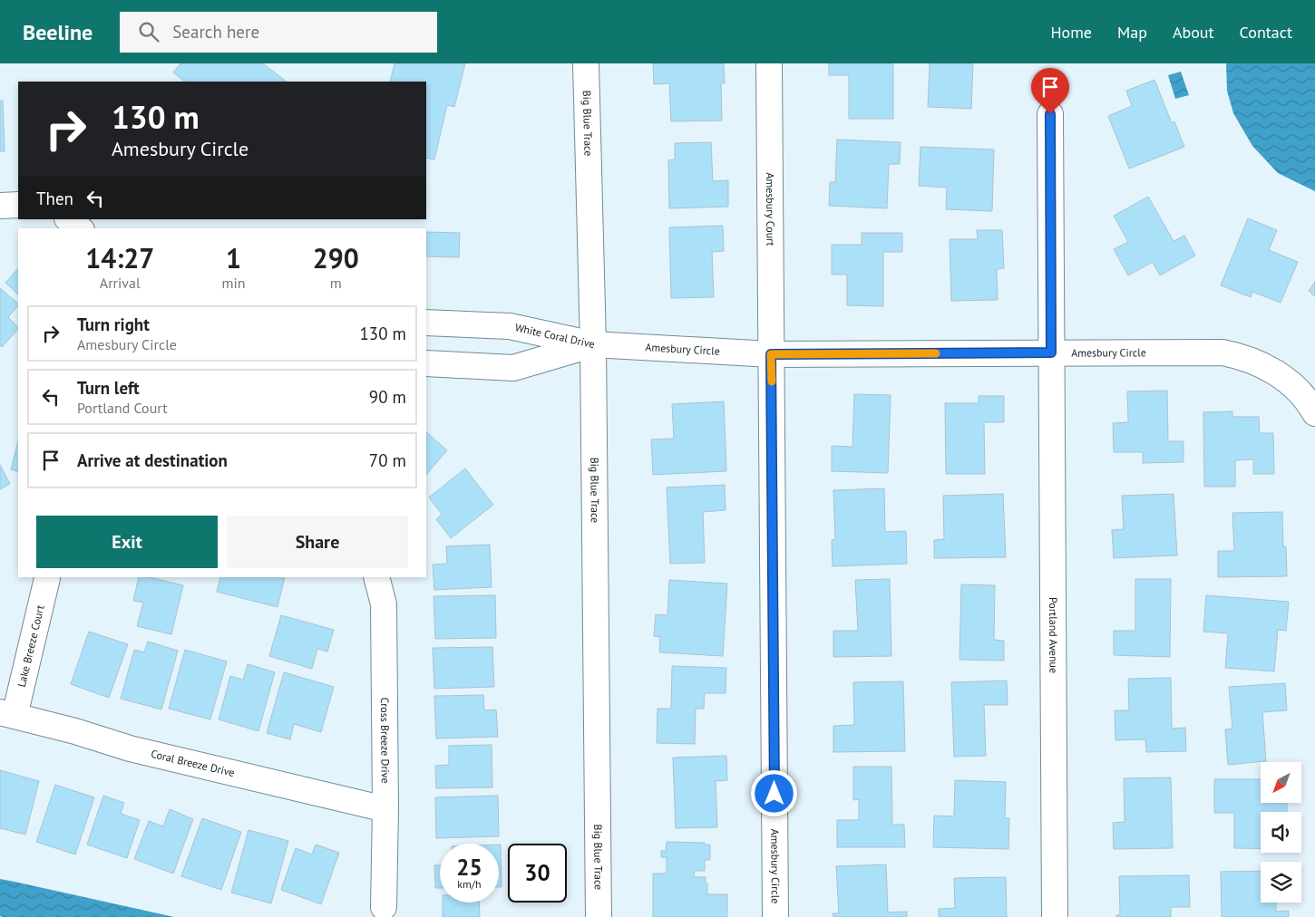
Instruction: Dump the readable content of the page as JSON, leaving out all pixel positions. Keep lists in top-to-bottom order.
{
  "streets": {
    "street": [
      "Big Blue Trace",
      "Amesbury Court",
      "White Coral Drive",
      "Amesbury Circle",
      "Portland Avenue",
      "Lake Breeze Court",
      "Cross Breeze Drive",
      "Coral Breeze Drive"
    ]
  },
  "crossings": [
    ["Big Blue Trace", "White Coral Drive"],
    ["Big Blue Trace", "Amesbury Circle"],
    ["Amesbury Court", "Amesbury Circle"],
    ["White Coral Drive", "Amesbury Circle"],
    ["Amesbury Circle", "Portland Avenue"],
    ["Lake Breeze Court", "Coral Breeze Drive"],
    ["Cross Breeze Drive", "Coral Breeze Drive"]
  ],
  "north": "bottom left",
  "page": {
    "header": "Beeline",
    "search": "Search here",
    "nav": [
      "Home",
      "Map",
      "About",
      "Contact"
    ],
    "turn": ["130 m", "Amesbury Circle"],
    "then": "Then",
    "eta": [
      "14:27",
      "Arrival",
      "1",
      "min",
      "290",
      "m"
    ],
    "list": [
      {
        "name": "Turn right",
        "note": "Amesbury Circle",
        "value": "130 m"
      },
      {
        "name": "Turn left",
        "note": "Portland Court",
        "value": "90 m"
      },
      {
        "name": "Arrive at destination",
        "value": "70 m"
      }
    ],
    "buttons": ["Exit", "Share"],
    "speed": "25 km/h",
    "limit": "30"
  }
}
